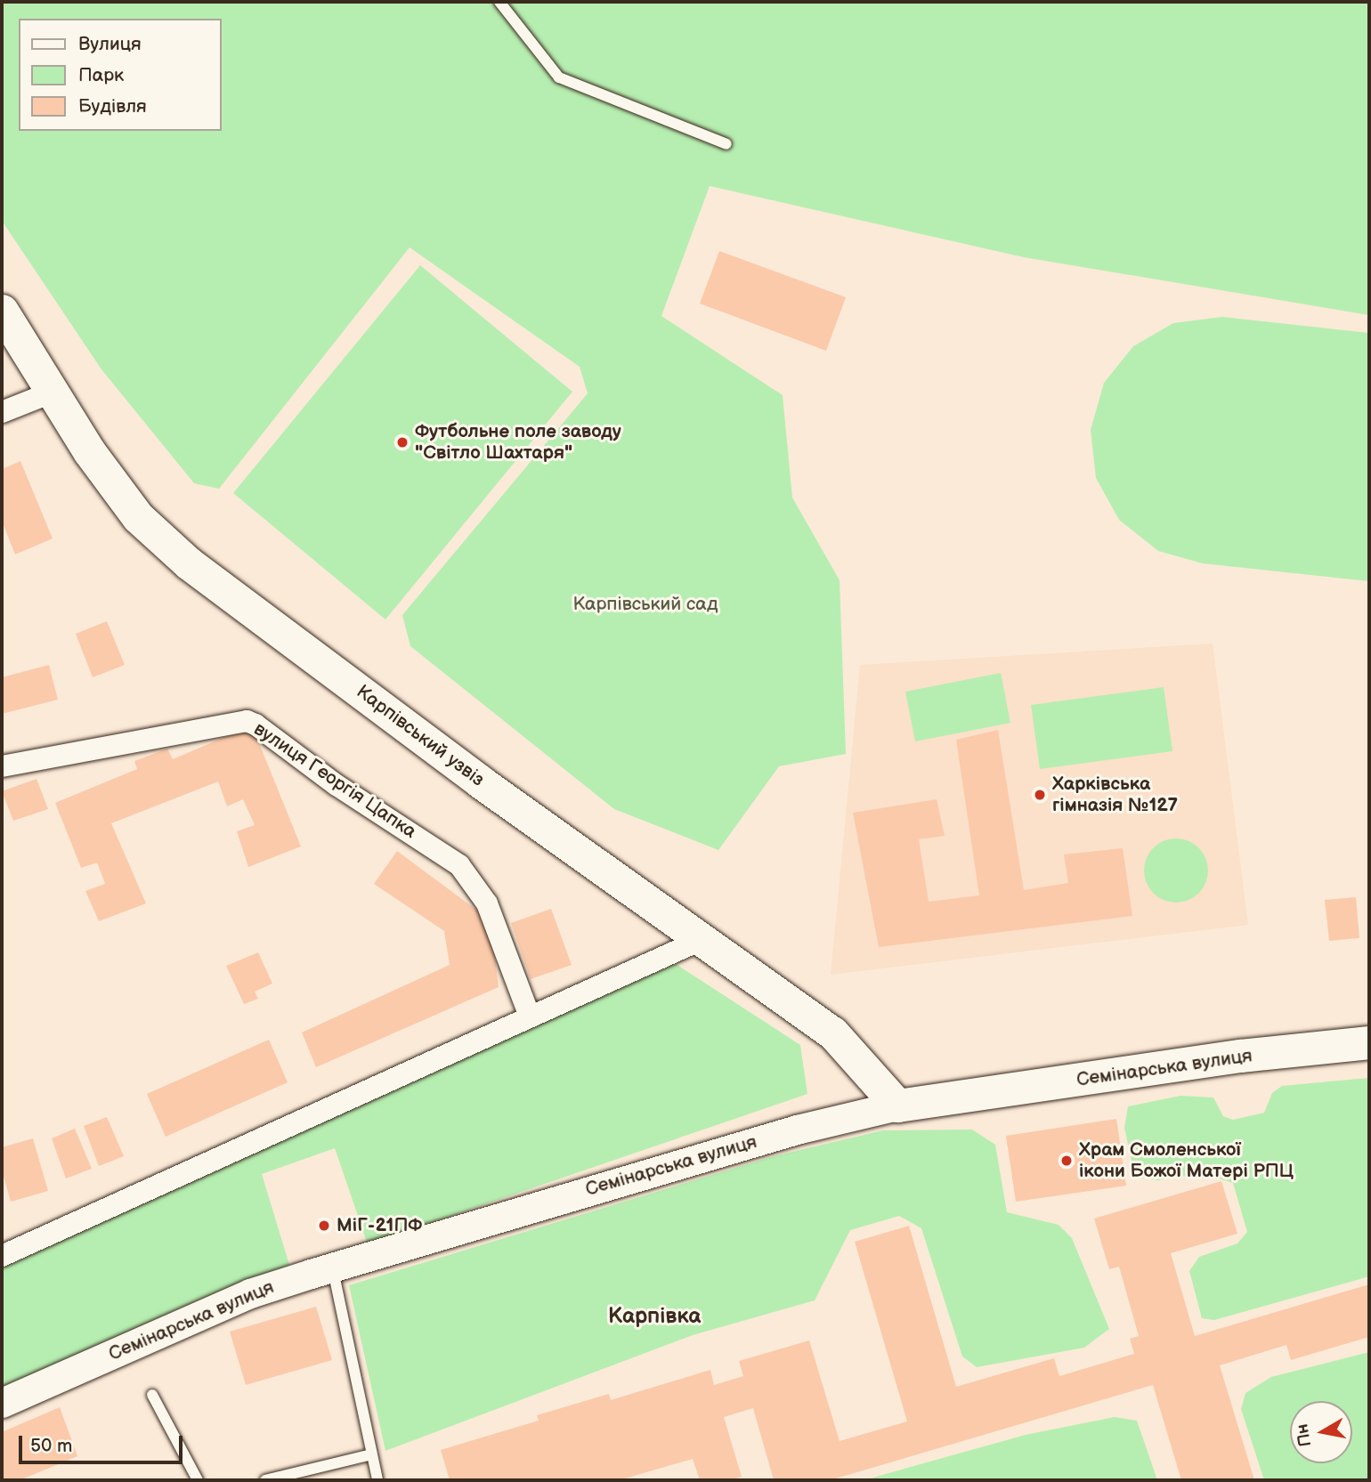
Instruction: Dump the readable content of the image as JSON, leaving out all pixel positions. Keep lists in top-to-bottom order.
{
  "streets": {
    "main road": ["Карпівський узвіз", "Семінарська вулиця"],
    "street": ["вулиця Георгія Цапка"]
  },
  "crossings": [
    ["Карпівський узвіз", "Семінарська вулиця"]
  ],
  "districts": ["Карпівка"],
  "parks": ["Карпівський сад"],
  "places": [
    "Футбольне поле заводу \"Світло Шахтаря\"",
    "Харківська гімназія №127",
    "Храм Смоленської ікони Божої Матері РПЦ",
    "МіГ-21ПФ"
  ],
  "legend": ["Вулиця", "Парк", "Будівля"],
  "scale_bar": "50 m",
  "north": "left"
}
